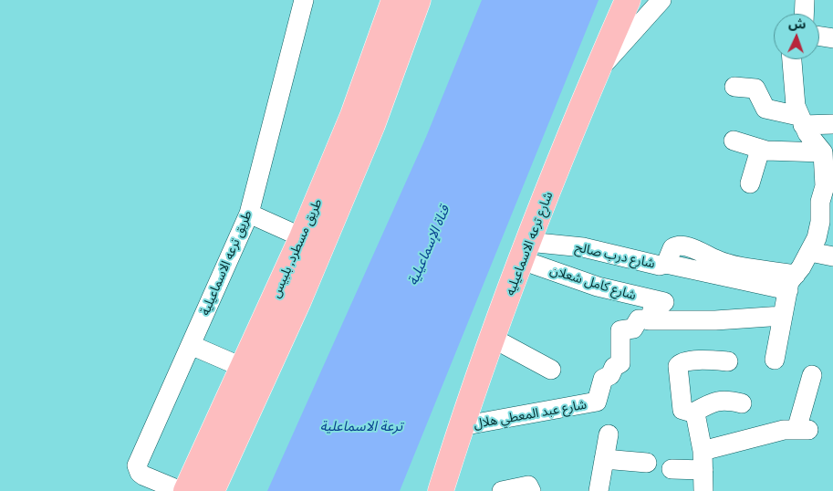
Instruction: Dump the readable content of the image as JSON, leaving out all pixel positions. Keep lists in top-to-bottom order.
{
  "streets": {
    "main road": ["شارع ترعه الاسماعيليه", "طريق مسطرد, بلبيس"],
    "street": [
      "شارع درب صالح",
      "طريق ترعه الاسماعيلية",
      "شارع كامل شعلان",
      "شارع عبد المعطي هلال"
    ]
  },
  "crossings": [
    ["شارع ترعه الاسماعيليه", "شارع درب صالح"],
    ["شارع ترعه الاسماعيليه", "شارع كامل شعلان"],
    ["شارع ترعه الاسماعيليه", "شارع عبد المعطي هلال"],
    ["شارع درب صالح", "شارع كامل شعلان"],
    ["شارع كامل شعلان", "شارع عبد المعطي هلال"]
  ],
  "water": ["قناة الإسماعيلية", "ترعة الاسماعلية"],
  "north": "top"
}
